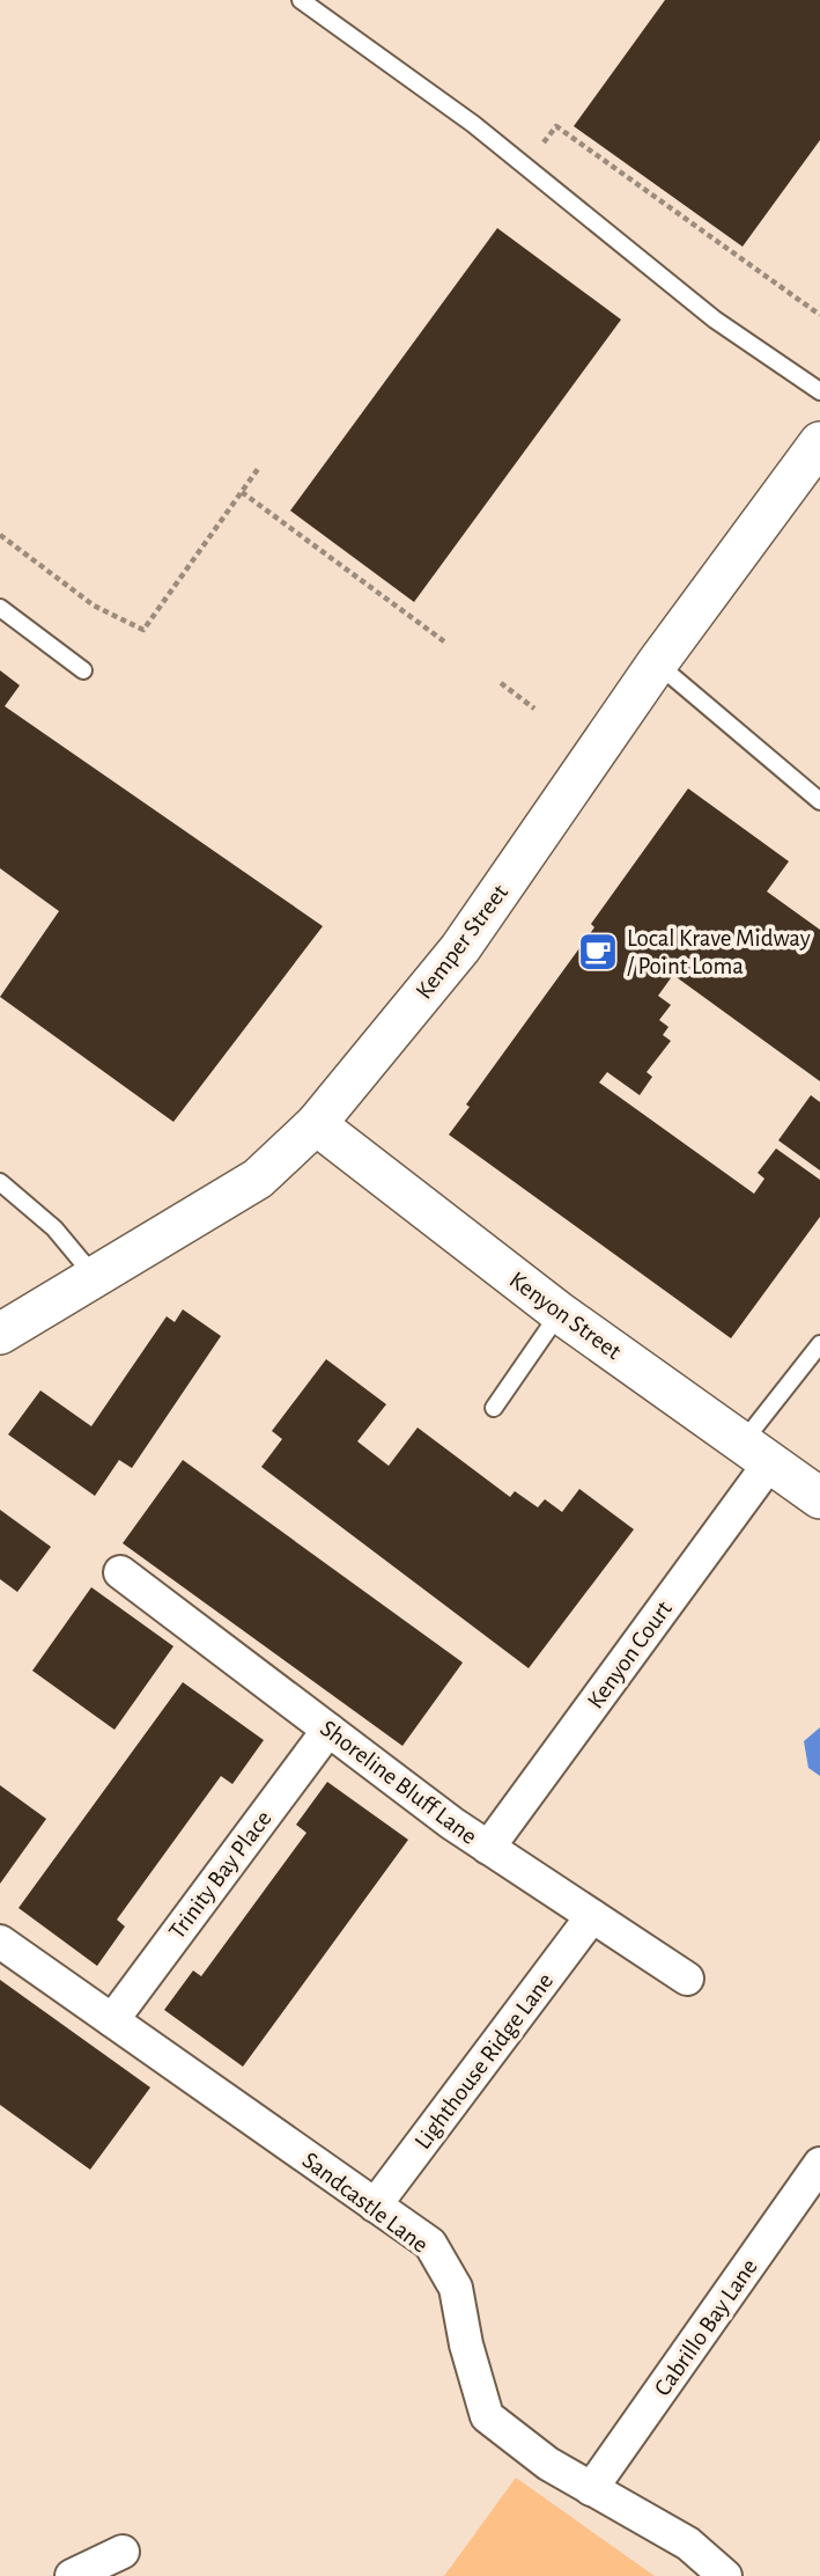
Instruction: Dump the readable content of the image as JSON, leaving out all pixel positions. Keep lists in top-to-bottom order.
{
  "streets": {
    "street": [
      "Kemper Street",
      "Kenyon Street",
      "Kenyon Court",
      "Shoreline Bluff Lane",
      "Trinity Bay Place",
      "Lighthouse Ridge Lane",
      "Sandcastle Lane",
      "Cabrillo Bay Lane"
    ]
  },
  "crossings": [
    ["Kemper Street", "Kenyon Street"],
    ["Kenyon Street", "Kenyon Court"],
    ["Kenyon Court", "Shoreline Bluff Lane"],
    ["Shoreline Bluff Lane", "Trinity Bay Place"],
    ["Shoreline Bluff Lane", "Lighthouse Ridge Lane"],
    ["Trinity Bay Place", "Sandcastle Lane"],
    ["Lighthouse Ridge Lane", "Sandcastle Lane"],
    ["Sandcastle Lane", "Cabrillo Bay Lane"]
  ],
  "places": {
    "cafe": ["Local Krave Midway / Point Loma"]
  }
}
